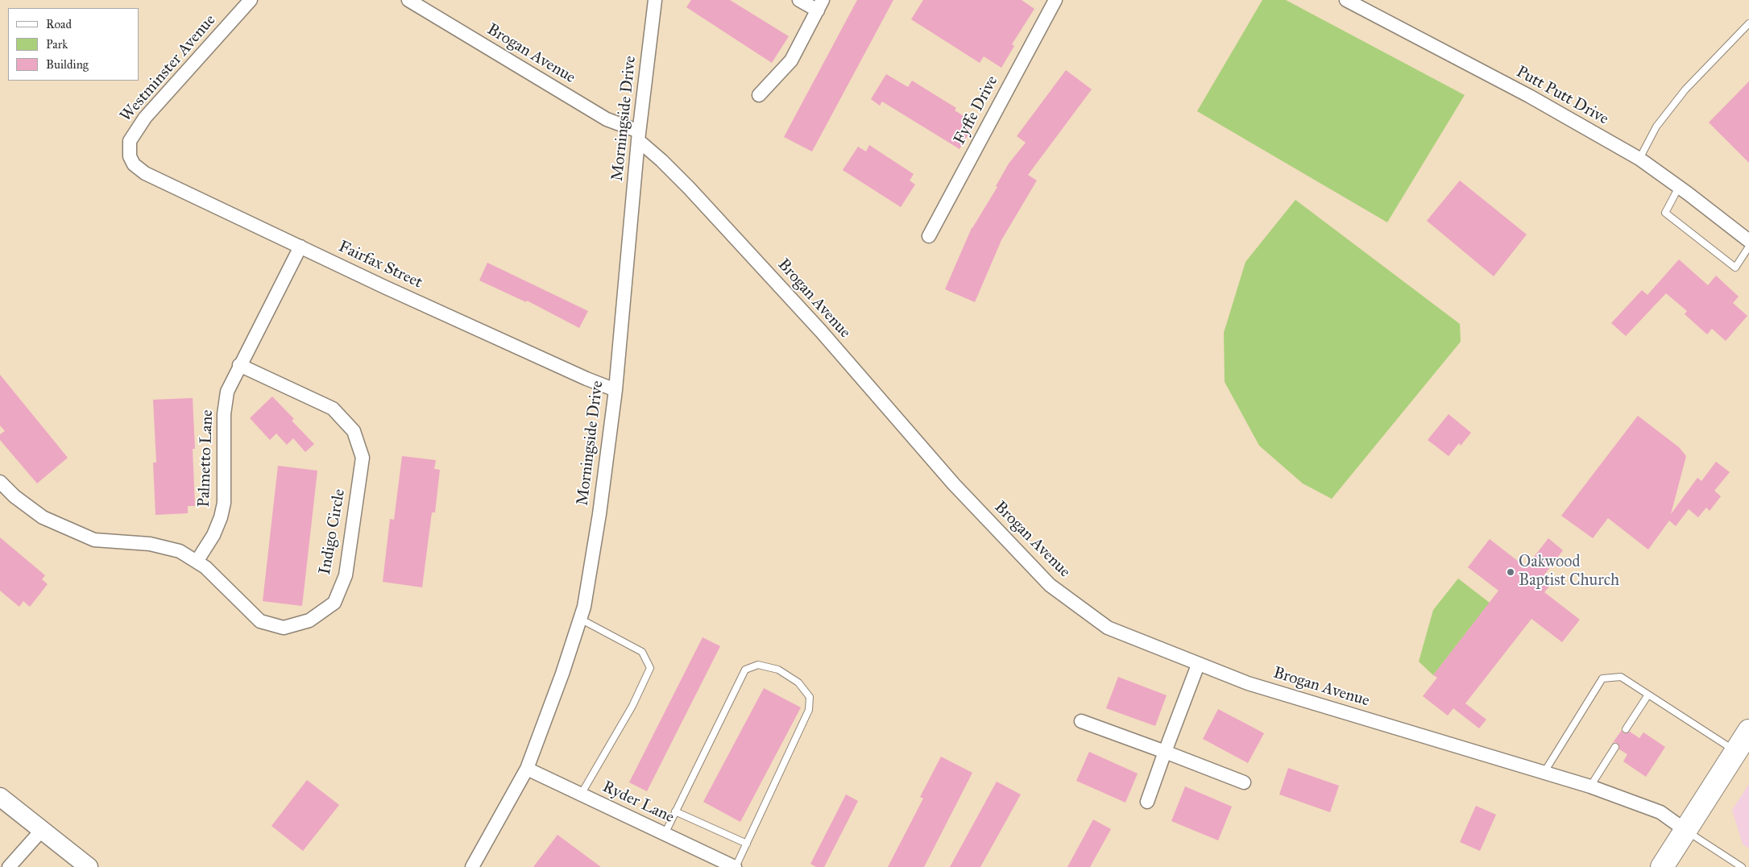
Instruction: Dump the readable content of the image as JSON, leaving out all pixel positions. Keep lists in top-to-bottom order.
{
  "streets": {
    "street": [
      "Brogan Avenue",
      "Westminster Avenue",
      "Putt Putt Drive",
      "Fyffe Drive",
      "Morningside Drive",
      "Fairfax Street",
      "Palmetto Lane",
      "Indigo Circle",
      "Ryder Lane"
    ]
  },
  "crossings": [
    ["Brogan Avenue", "Morningside Drive"],
    ["Westminster Avenue", "Fairfax Street"],
    ["Morningside Drive", "Fairfax Street"],
    ["Morningside Drive", "Ryder Lane"],
    ["Fairfax Street", "Palmetto Lane"],
    ["Palmetto Lane", "Indigo Circle"]
  ],
  "places": ["Oakwood Baptist Church"],
  "legend": ["Road", "Park", "Building"]
}
